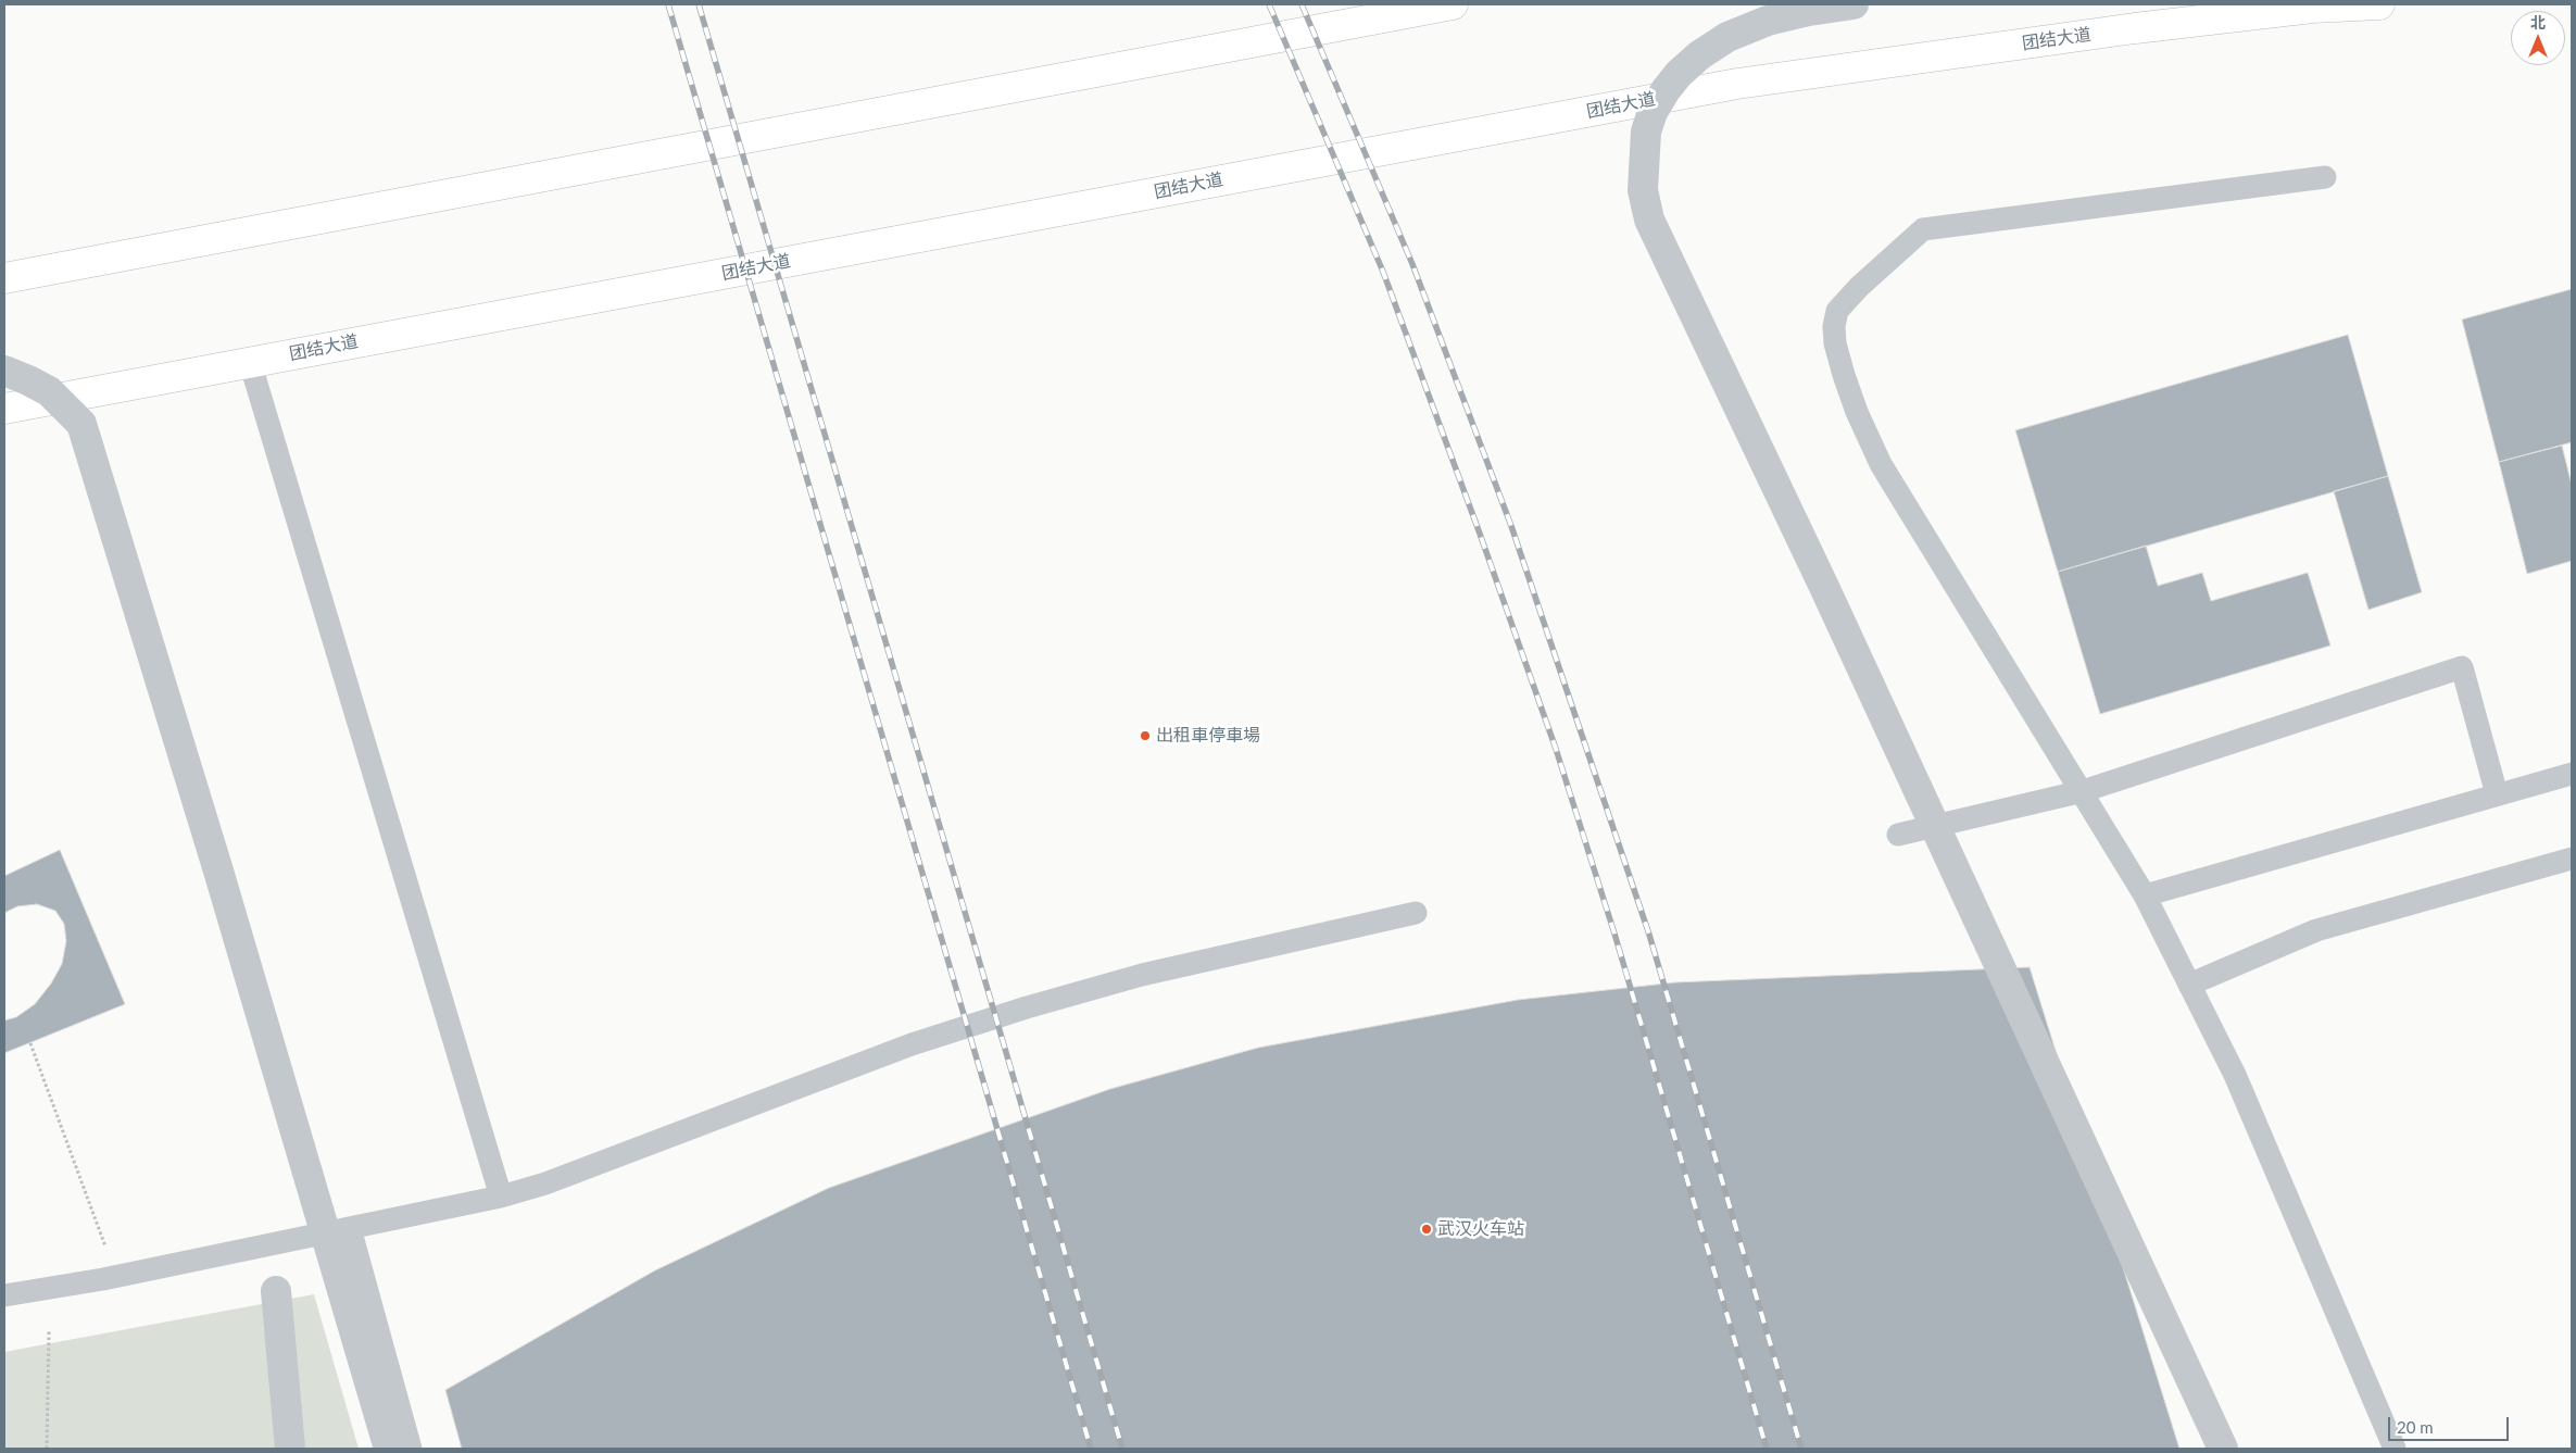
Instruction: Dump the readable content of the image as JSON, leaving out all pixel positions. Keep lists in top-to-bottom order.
{
  "streets": {
    "main road": ["团结大道"]
  },
  "places": ["出租車停車場", "武汉火车站"],
  "scale_bar": "20 m",
  "north": "top"
}
